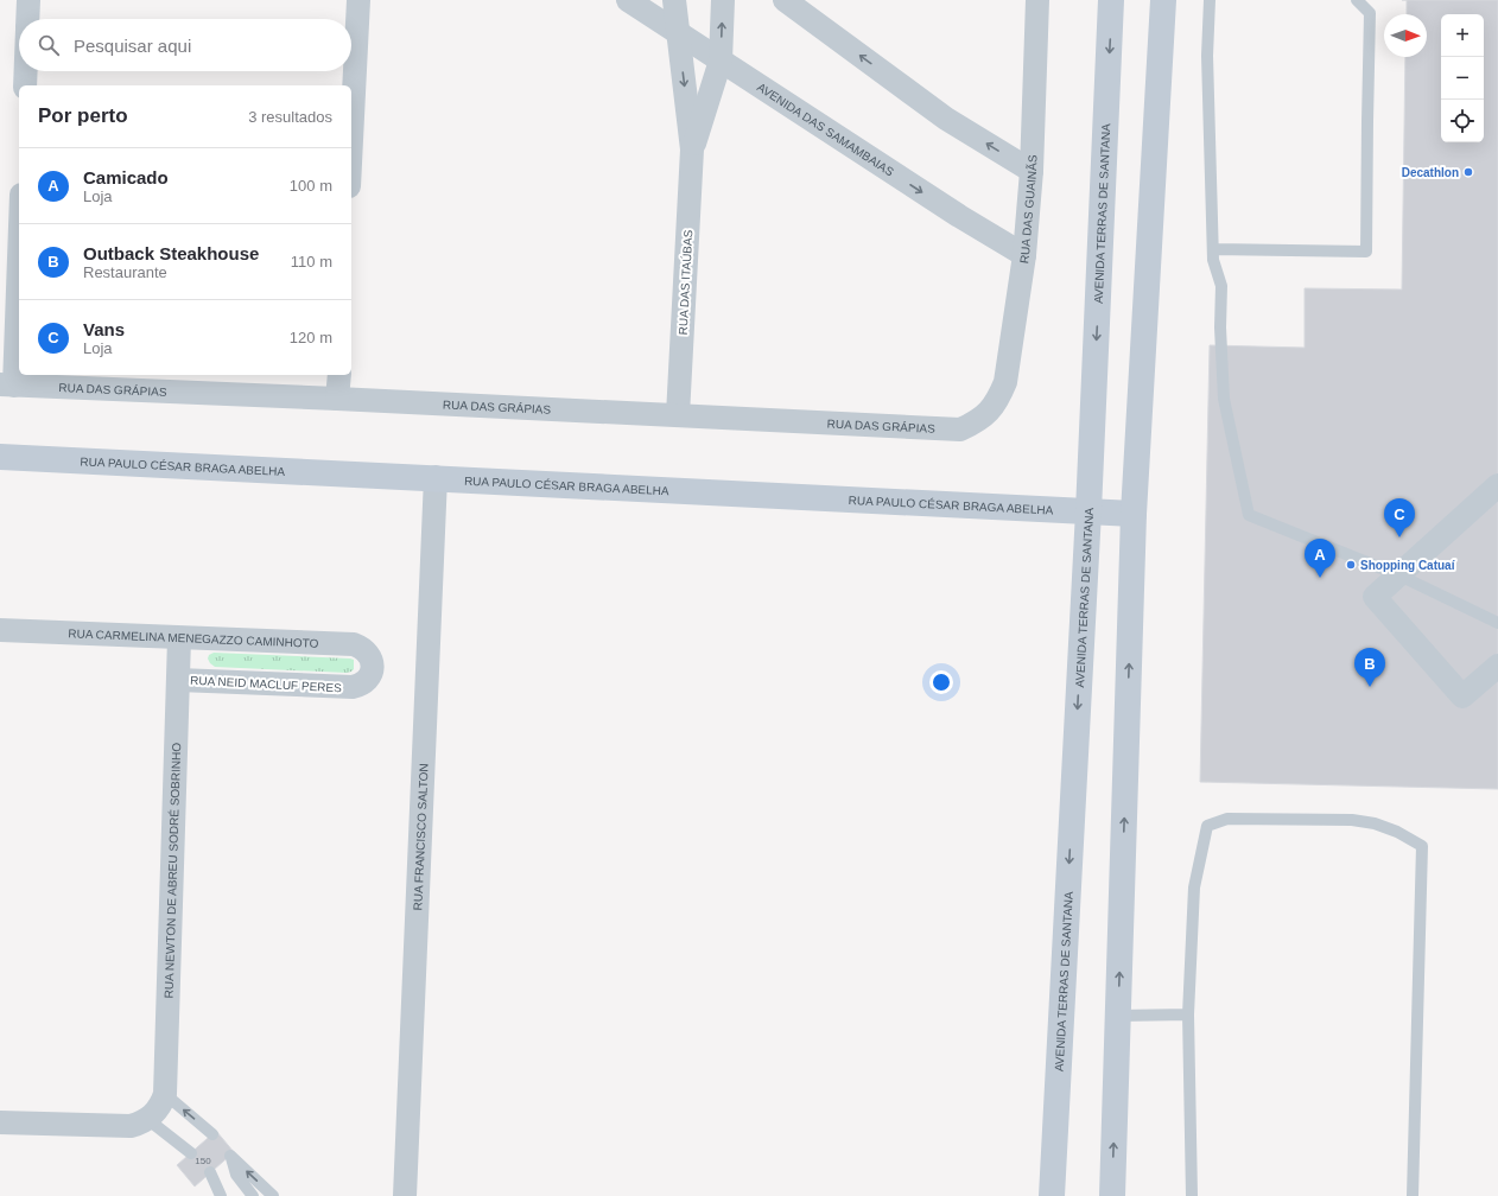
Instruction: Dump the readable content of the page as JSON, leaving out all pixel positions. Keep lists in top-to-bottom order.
{
  "streets": {
    "street": [
      "AVENIDA DAS SAMAMBAIAS",
      "RUA DAS GUAINÃS",
      "AVENIDA TERRAS DE SANTANA",
      "RUA DAS ITAÚBAS",
      "RUA DAS GRÁPIAS",
      "RUA PAULO CÉSAR BRAGA ABELHA",
      "RUA CARMELINA MENEGAZZO CAMINHOTO",
      "RUA NEID MACLUF PERES",
      "RUA FRANCISCO SALTON",
      "RUA NEWTON DE ABREU SODRÉ SOBRINHO"
    ]
  },
  "crossings": [
    ["AVENIDA DAS SAMAMBAIAS", "RUA DAS GUAINÃS"],
    ["AVENIDA DAS SAMAMBAIAS", "RUA DAS ITAÚBAS"],
    ["RUA DAS GUAINÃS", "RUA DAS GRÁPIAS"],
    ["AVENIDA TERRAS DE SANTANA", "RUA PAULO CÉSAR BRAGA ABELHA"],
    ["RUA DAS ITAÚBAS", "RUA DAS GRÁPIAS"],
    ["RUA PAULO CÉSAR BRAGA ABELHA", "RUA FRANCISCO SALTON"],
    ["RUA CARMELINA MENEGAZZO CAMINHOTO", "RUA NEID MACLUF PERES"],
    ["RUA CARMELINA MENEGAZZO CAMINHOTO", "RUA NEWTON DE ABREU SODRÉ SOBRINHO"],
    ["RUA NEID MACLUF PERES", "RUA NEWTON DE ABREU SODRÉ SOBRINHO"]
  ],
  "places": ["Decathlon", "Shopping Catuaí"],
  "house_numbers": ["150"],
  "north": "right",
  "page": {
    "map_buttons": ["+", "−"],
    "search": "Pesquisar aqui",
    "heading": ["Por perto", "3 resultados"],
    "list": [
      {
        "mark": "A",
        "name": "Camicado",
        "note": "Loja",
        "value": "100 m"
      },
      {
        "mark": "B",
        "name": "Outback Steakhouse",
        "note": "Restaurante",
        "value": "110 m"
      },
      {
        "mark": "C",
        "name": "Vans",
        "note": "Loja",
        "value": "120 m"
      }
    ],
    "pins": ["C", "A", "B"]
  }
}
